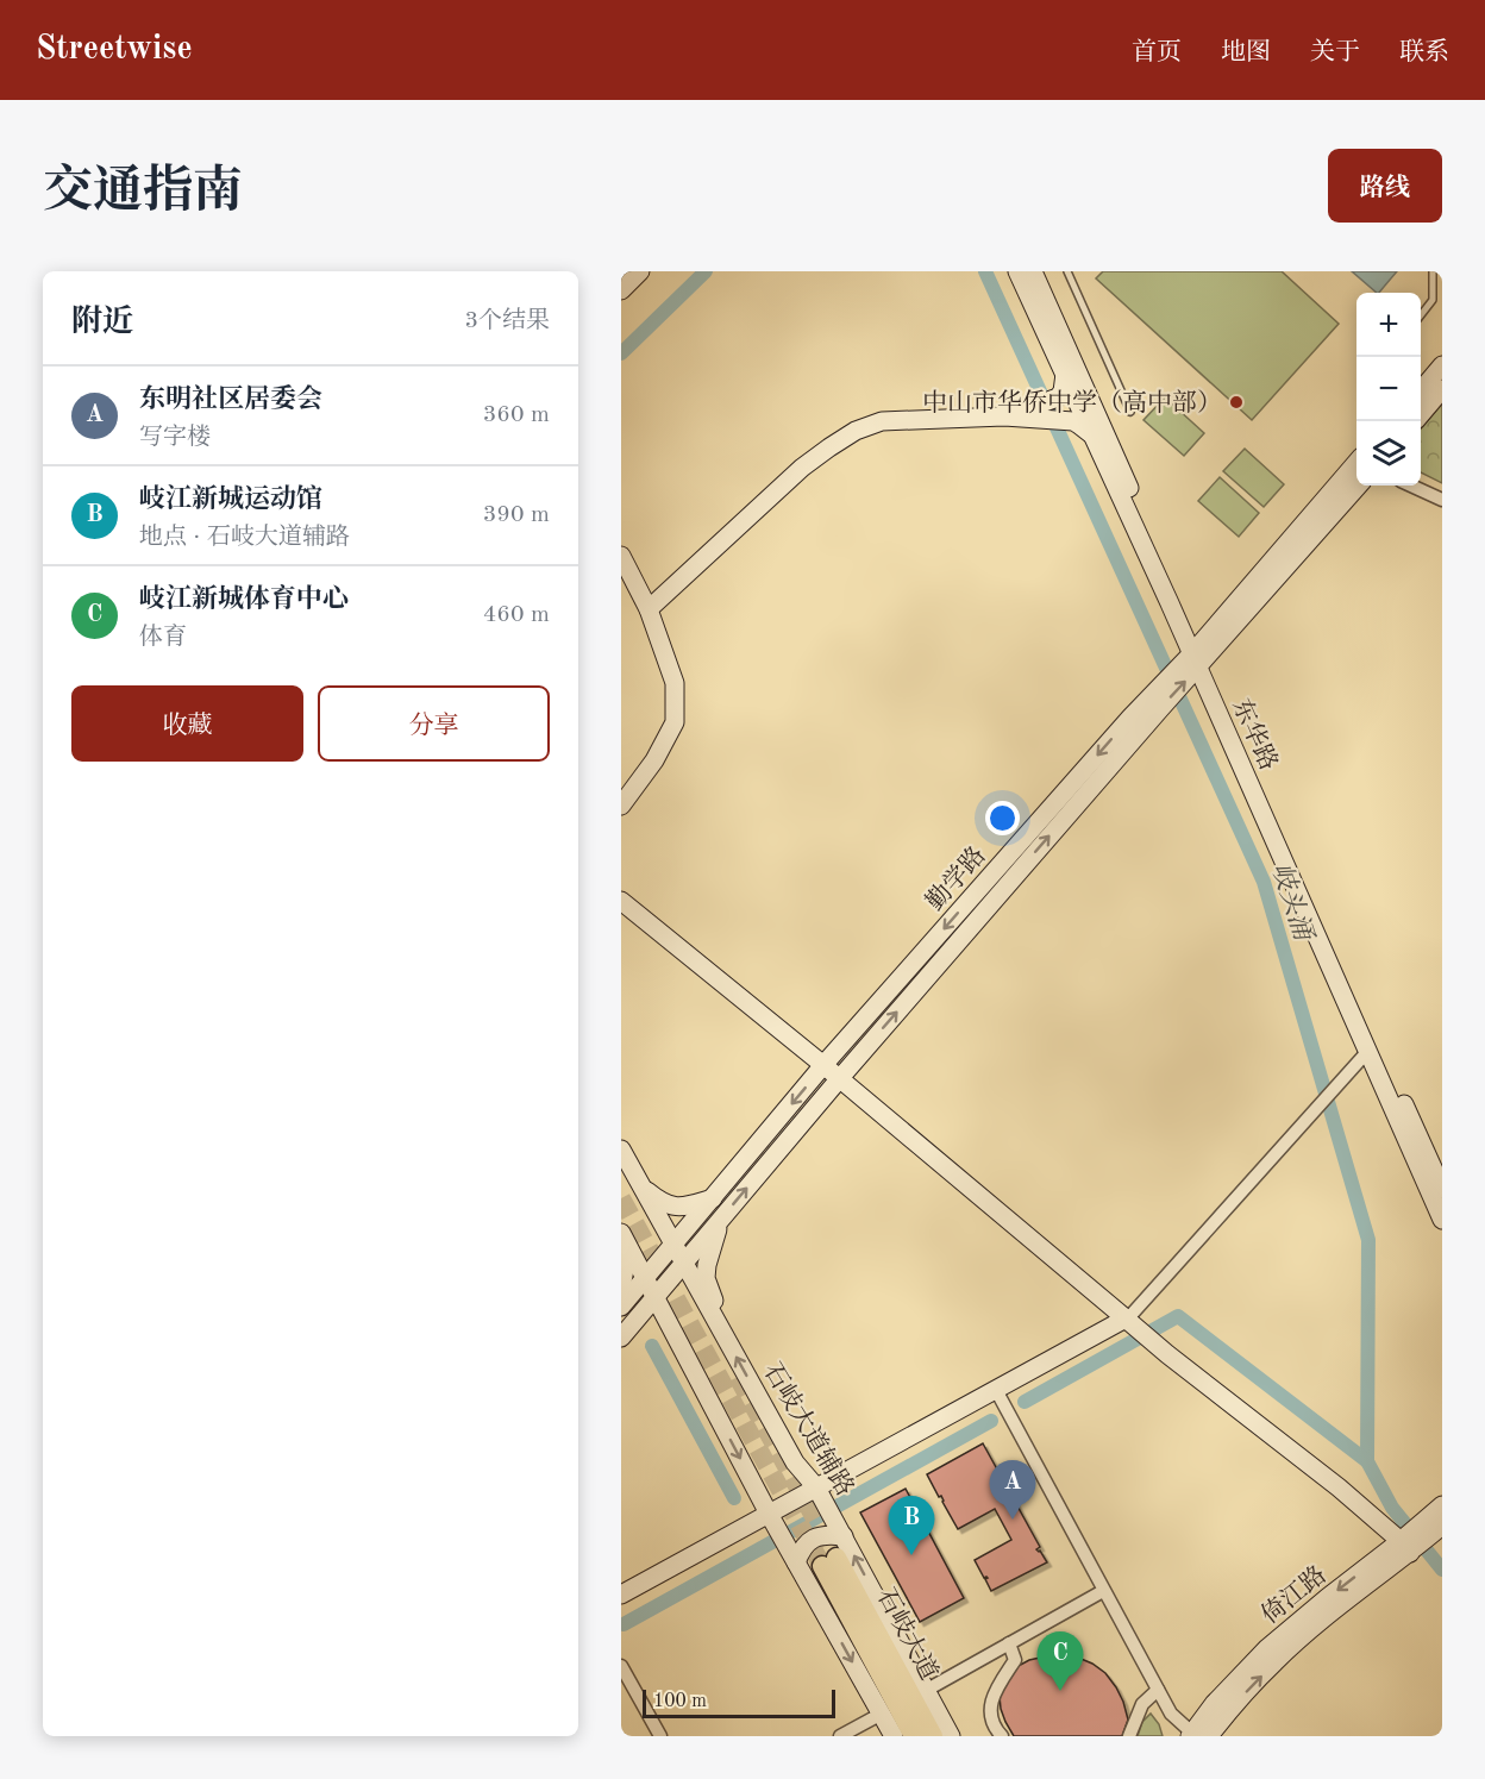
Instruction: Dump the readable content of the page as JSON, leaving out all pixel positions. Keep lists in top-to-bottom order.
{
  "streets": {
    "main road": [
      "东华路",
      "勤学路",
      "石岐大道辅路",
      "倚江路",
      "石岐大道"
    ]
  },
  "crossings": [
    ["东华路", "勤学路"],
    ["勤学路", "石岐大道辅路"]
  ],
  "water": ["岐头涌"],
  "places": ["中山市华侨中学（高中部）"],
  "scale_bar": "100 m",
  "page": {
    "header": "Streetwise",
    "nav": [
      "首页",
      "地图",
      "关于",
      "联系"
    ],
    "title": "交通指南",
    "buttons": [
      "路线",
      ["收藏", "分享"]
    ],
    "heading": ["附近", "3个结果"],
    "map_buttons": ["+", "−"],
    "list": [
      {
        "mark": "A",
        "name": "东明社区居委会",
        "note": "写字楼",
        "value": "360 m"
      },
      {
        "mark": "B",
        "name": "岐江新城运动馆",
        "note": "地点 · 石岐大道辅路",
        "value": "390 m"
      },
      {
        "mark": "C",
        "name": "岐江新城体育中心",
        "note": "体育",
        "value": "460 m"
      }
    ],
    "pins": ["A", "B", "C"],
    "scale": "100 m"
  }
}
